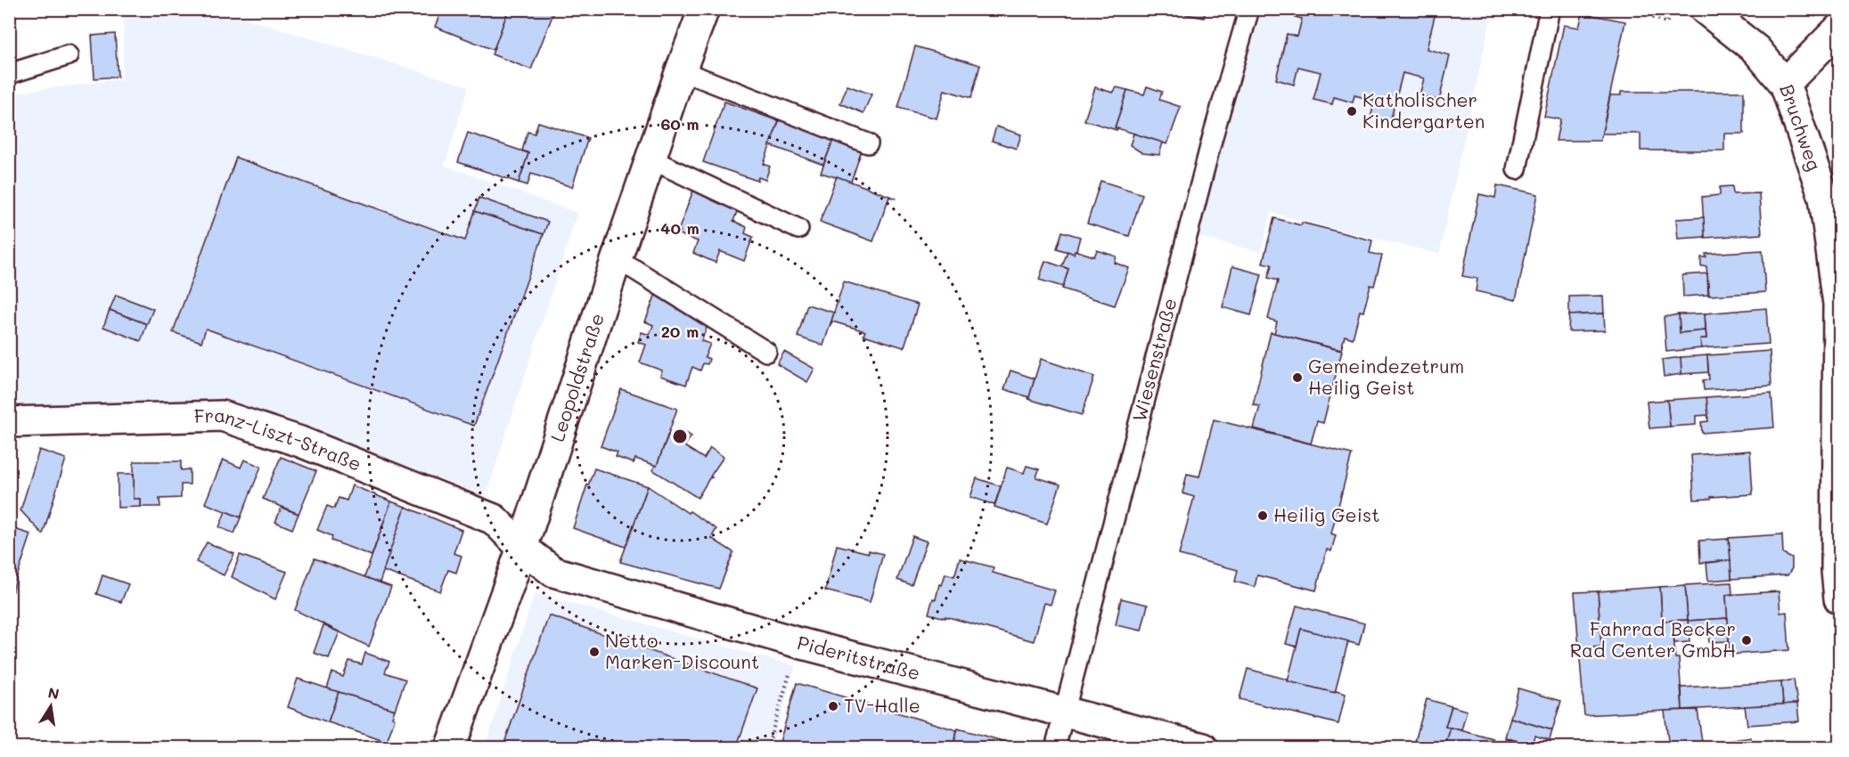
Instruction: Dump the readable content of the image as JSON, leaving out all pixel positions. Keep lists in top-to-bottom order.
{
  "streets": {
    "street": [
      "Bruchweg",
      "Leopoldstraße",
      "Franz-Liszt-Straße",
      "Pideritstraße"
    ],
    "lane": ["Wiesenstraße"]
  },
  "crossings": [
    ["Wiesenstraße", "Pideritstraße"],
    ["Leopoldstraße", "Franz-Liszt-Straße"],
    ["Leopoldstraße", "Pideritstraße"],
    ["Franz-Liszt-Straße", "Pideritstraße"]
  ],
  "places": [
    "Katholischer Kindergarten",
    "Gemeindezetrum Heilig Geist",
    "Heilig Geist",
    "Fahrrad Becker Rad Center GmbH",
    "Netto Marken-Discount",
    "TV-Halle"
  ],
  "north": "top",
  "rings": ["60 m", "40 m", "20 m"]
}
